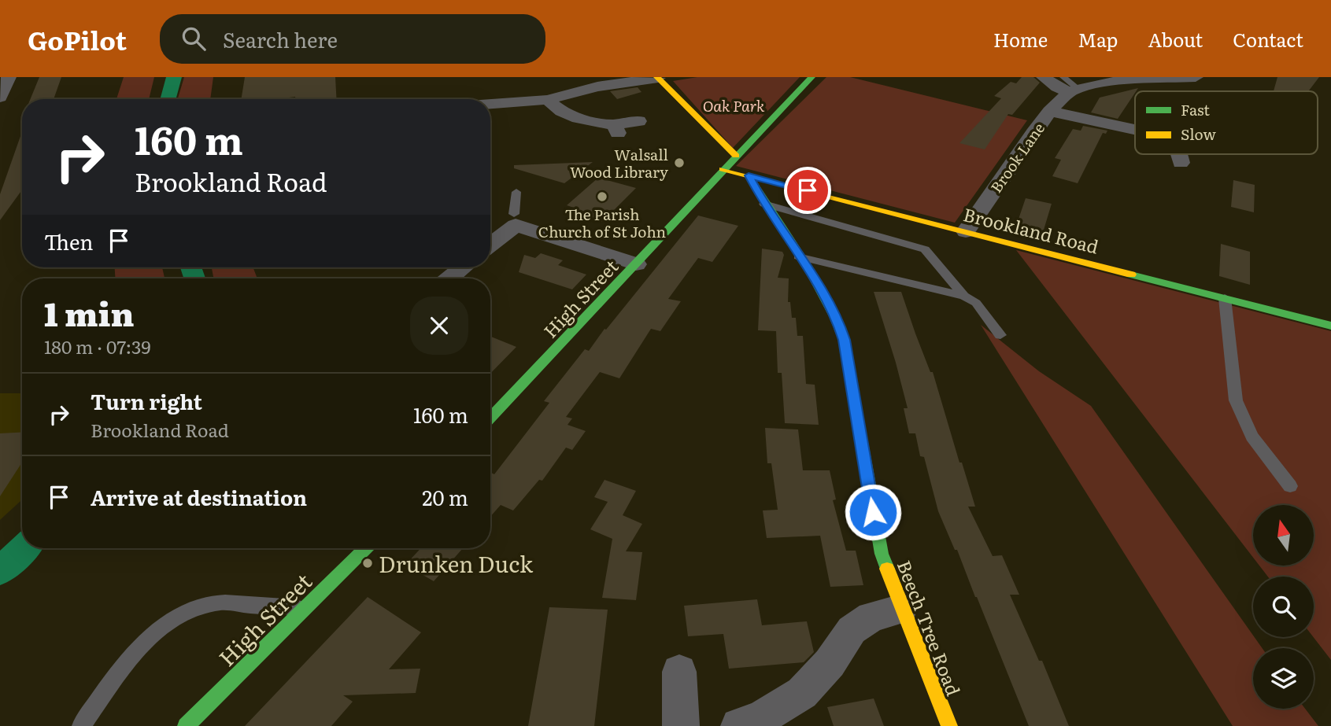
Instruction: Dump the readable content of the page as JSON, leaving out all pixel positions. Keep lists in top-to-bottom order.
{
  "streets": {
    "main road": ["Brookland Road", "High Street", "Beech Tree Road"],
    "street": ["Brook Lane"]
  },
  "crossings": [
    ["Brook Lane", "Brookland Road"],
    ["Brookland Road", "High Street"],
    ["Brookland Road", "Beech Tree Road"]
  ],
  "parks": ["Oak Park"],
  "places": ["Walsall Wood Library", "The Parish Church of St John", "Drunken Duck"],
  "legend": ["Fast", "Slow"],
  "north": "top",
  "page": {
    "header": "GoPilot",
    "search": "Search here",
    "nav": [
      "Home",
      "Map",
      "About",
      "Contact"
    ],
    "turn": ["160 m", "Brookland Road"],
    "then": "Then",
    "heading": ["1 min", "180 m · 07:39"],
    "list": [
      {
        "name": "Turn right",
        "note": "Brookland Road",
        "value": "160 m"
      },
      {
        "name": "Arrive at destination",
        "value": "20 m"
      }
    ]
  }
}
